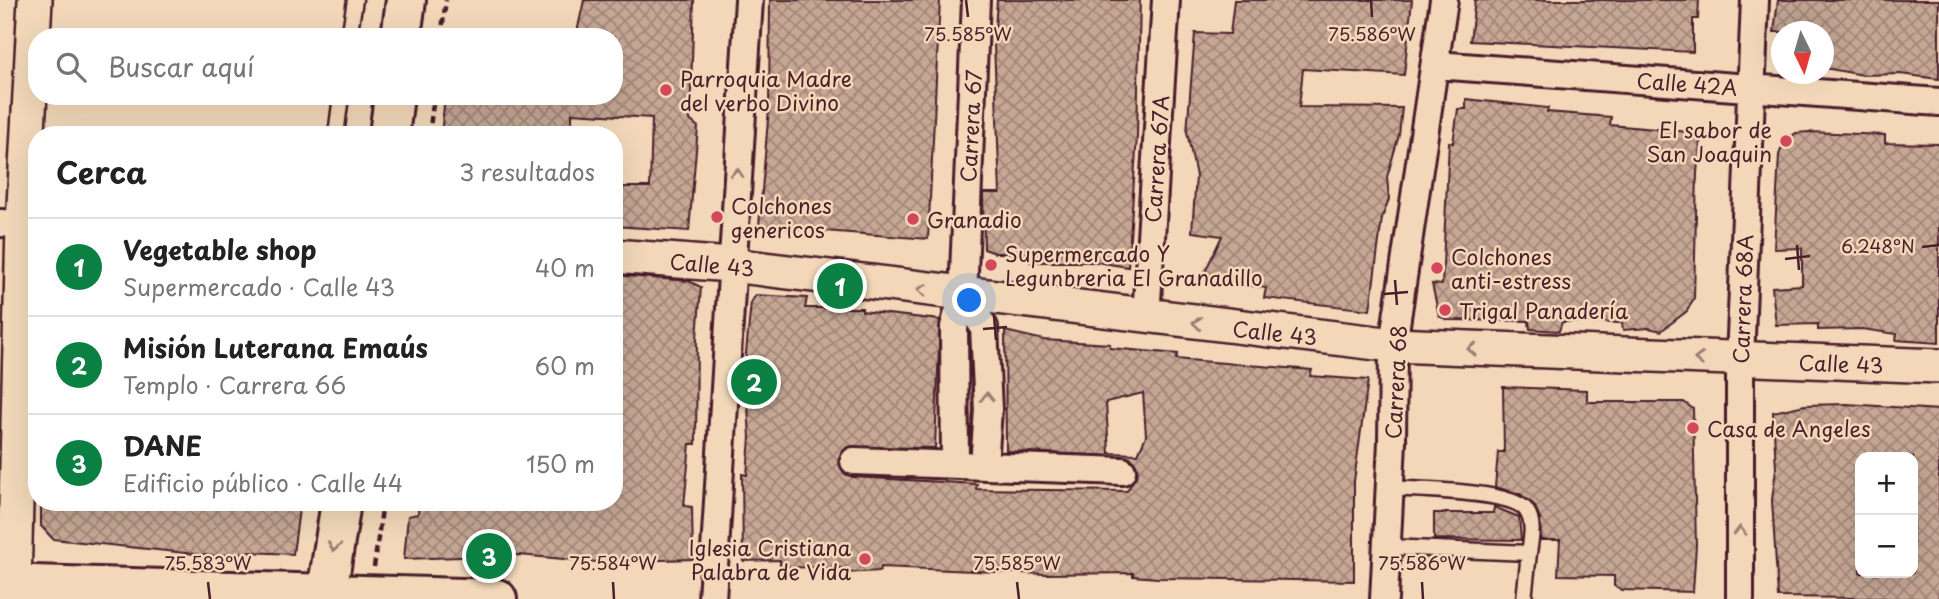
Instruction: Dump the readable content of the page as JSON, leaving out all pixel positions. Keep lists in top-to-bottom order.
{
  "streets": {
    "street": [
      "Calle 42A",
      "Carrera 67",
      "Carrera 67A",
      "Calle 43",
      "Carrera 68A",
      "Carrera 68"
    ]
  },
  "crossings": [
    ["Calle 42A", "Carrera 68A"],
    ["Calle 42A", "Carrera 68"],
    ["Carrera 67", "Calle 43"],
    ["Carrera 67A", "Calle 43"],
    ["Calle 43", "Carrera 68A"],
    ["Calle 43", "Carrera 68"]
  ],
  "one_way": ["Calle 43", "Carrera 68A"],
  "places": [
    "Parroquia Madre del verbo Divino",
    "El sabor de San Joaquin",
    "Colchones genericos",
    "Granadio",
    "Supermercado Y Legunbreria El Granadillo",
    "Colchones anti-estress",
    "Trigal Panadería",
    "Casa de Angeles",
    "Iglesia Cristiana Palabra de Vida"
  ],
  "north": "bottom",
  "page": {
    "search": "Buscar aquí",
    "heading": ["Cerca", "3 resultados"],
    "list": [
      {
        "mark": "1",
        "name": "Vegetable shop",
        "note": "Supermercado · Calle 43",
        "value": "40 m"
      },
      {
        "mark": "2",
        "name": "Misión Luterana Emaús",
        "note": "Templo · Carrera 66",
        "value": "60 m"
      },
      {
        "mark": "3",
        "name": "DANE",
        "note": "Edificio público · Calle 44",
        "value": "150 m"
      }
    ],
    "pins": ["1", "2", "3"],
    "map_buttons": ["+", "−"]
  },
  "coordinates": [
    "75.585°W",
    "75.586°W",
    "6.248°N",
    "75.583°W",
    "75.584°W"
  ]
}
